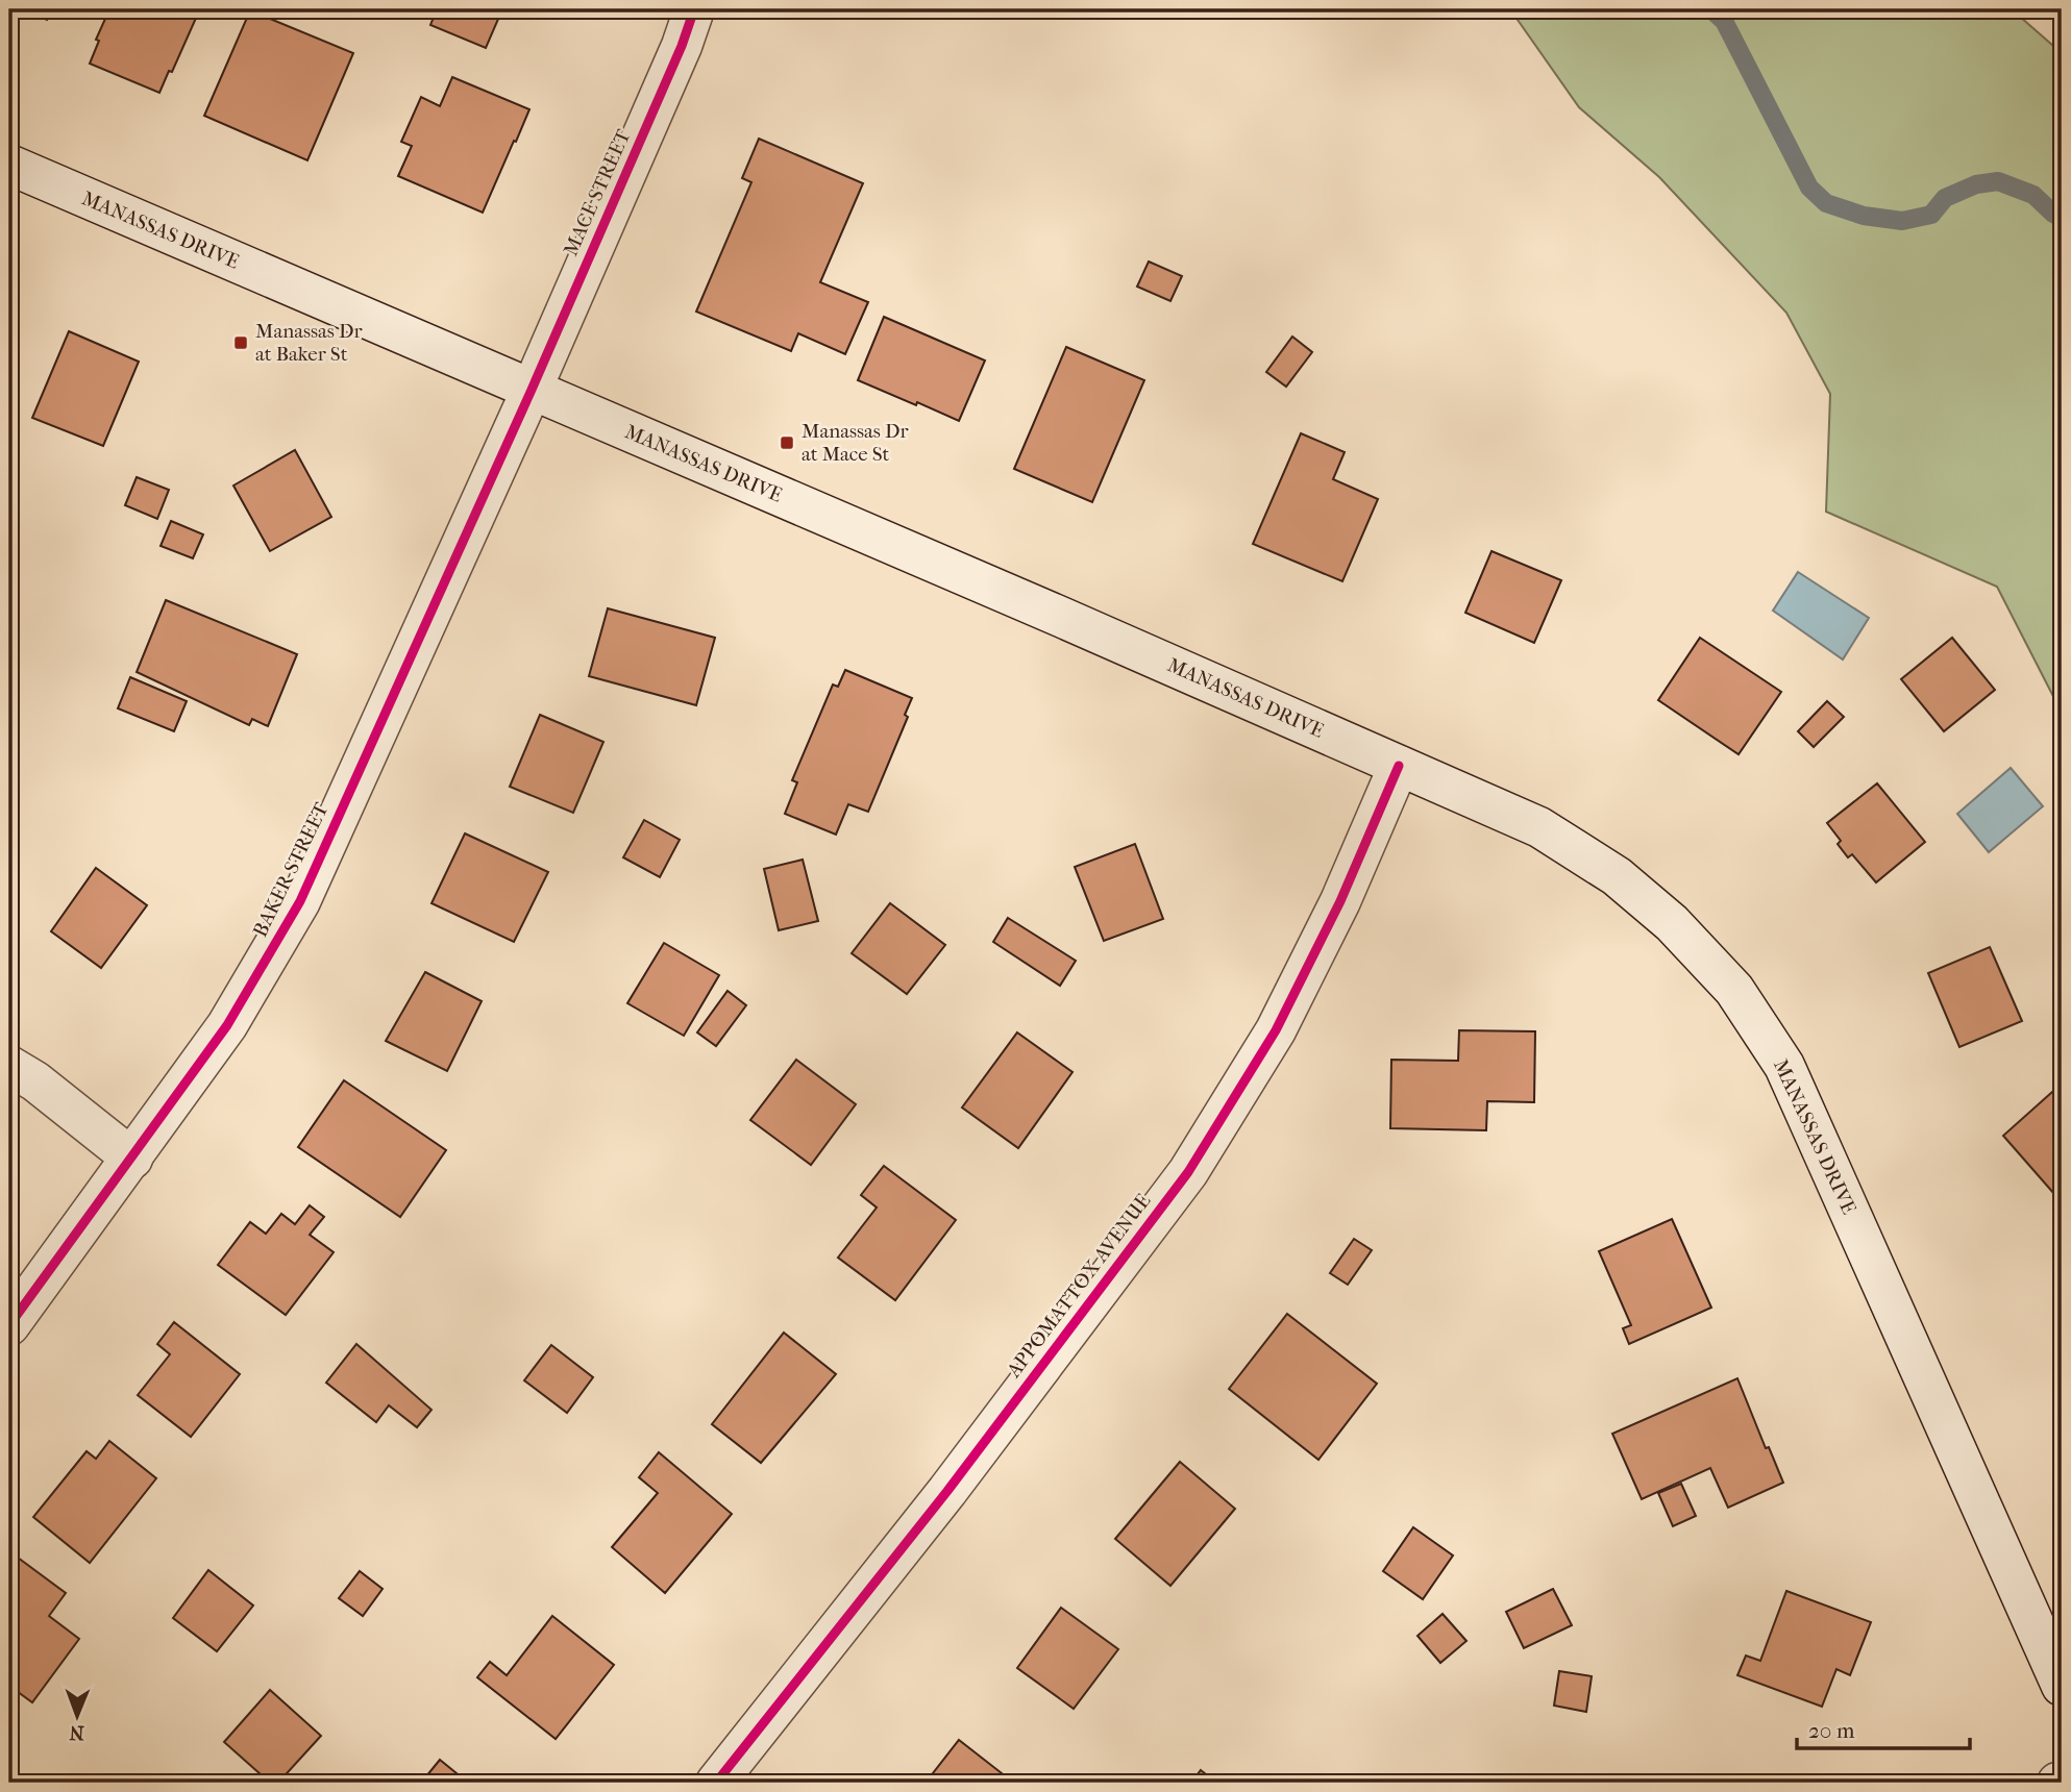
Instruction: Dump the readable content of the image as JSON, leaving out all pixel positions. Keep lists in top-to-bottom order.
{
  "streets": {
    "street": [
      "MACE STREET",
      "MANASSAS DRIVE",
      "BAKER STREET",
      "APPOMATTOX AVENUE"
    ]
  },
  "crossings": [
    ["MACE STREET", "MANASSAS DRIVE"],
    ["MACE STREET", "BAKER STREET"],
    ["MANASSAS DRIVE", "BAKER STREET"],
    ["MANASSAS DRIVE", "APPOMATTOX AVENUE"]
  ],
  "places": {
    "transit": ["Manassas Dr at Baker St", "Manassas Dr at Mace St"]
  },
  "scale_bar": "20 m",
  "north": "bottom"
}
